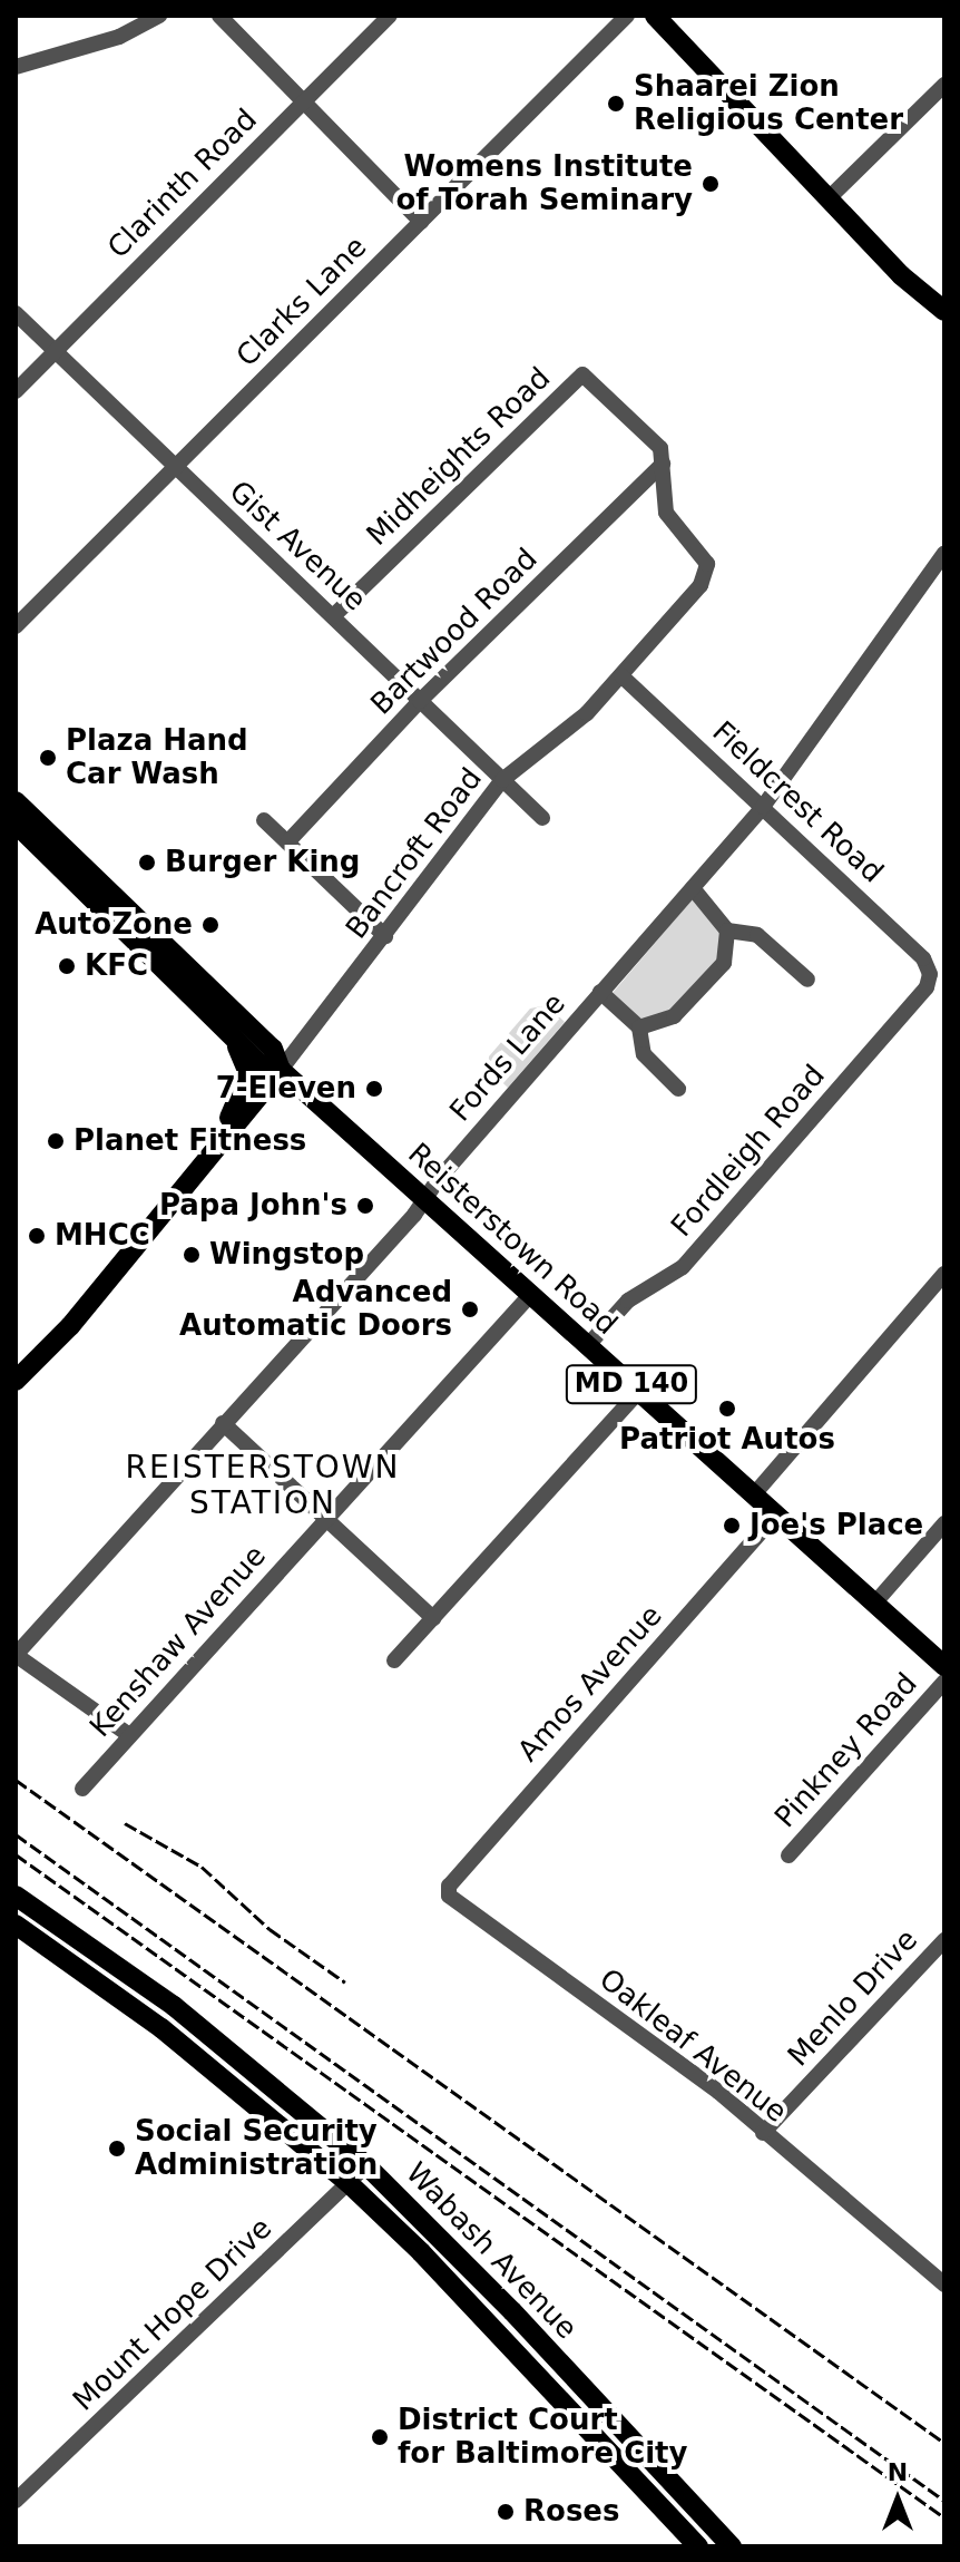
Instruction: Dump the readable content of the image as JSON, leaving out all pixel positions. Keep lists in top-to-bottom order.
{
  "streets": {
    "main road": ["Reisterstown Road", "MD 140", "Wabash Avenue"],
    "street": [
      "Clarinth Road",
      "Clarks Lane",
      "Midheights Road",
      "Gist Avenue",
      "Bartwood Road",
      "Fieldcrest Road",
      "Bancroft Road",
      "Fords Lane",
      "Fordleigh Road",
      "Kenshaw Avenue",
      "Amos Avenue",
      "Pinkney Road",
      "Menlo Drive",
      "Oakleaf Avenue",
      "Mount Hope Drive"
    ]
  },
  "crossings": [
    ["Clarinth Road", "Gist Avenue"],
    ["Clarks Lane", "Gist Avenue"],
    ["Midheights Road", "Gist Avenue"],
    ["Midheights Road", "Bartwood Road"],
    ["Midheights Road", "Bancroft Road"],
    ["Gist Avenue", "Bartwood Road"],
    ["Gist Avenue", "Bancroft Road"],
    ["Bartwood Road", "Bancroft Road"],
    ["Fieldcrest Road", "Bancroft Road"],
    ["Fieldcrest Road", "Fords Lane"],
    ["Fieldcrest Road", "Fordleigh Road"],
    ["Bancroft Road", "Reisterstown Road"],
    ["Fords Lane", "Reisterstown Road"],
    ["Fordleigh Road", "Reisterstown Road"],
    ["Reisterstown Road", "Kenshaw Avenue"],
    ["Reisterstown Road", "Amos Avenue"],
    ["Amos Avenue", "Oakleaf Avenue"],
    ["Menlo Drive", "Oakleaf Avenue"],
    ["Wabash Avenue", "Mount Hope Drive"]
  ],
  "districts": ["REISTERSTOWN STATION"],
  "places": [
    "Shaarei Zion Religious Center",
    "Womens Institute of Torah Seminary",
    "Plaza Hand Car Wash",
    "Burger King",
    "AutoZone",
    "KFC",
    "7-Eleven",
    "Planet Fitness",
    "Papa John's",
    "MHCC",
    "Wingstop",
    "Advanced Automatic Doors",
    "Patriot Autos",
    "Joe's Place",
    "Social Security Administration",
    "District Court for Baltimore City",
    "Roses"
  ],
  "north": "top"
}
